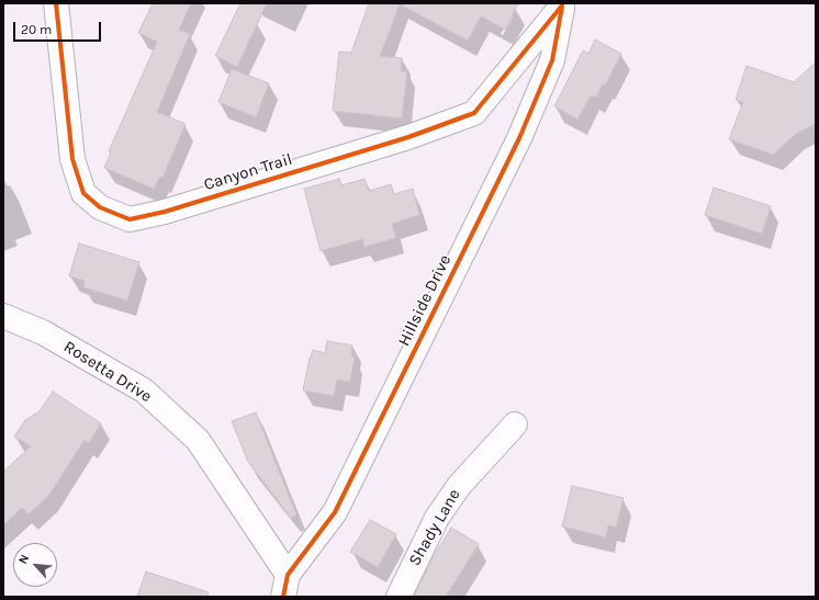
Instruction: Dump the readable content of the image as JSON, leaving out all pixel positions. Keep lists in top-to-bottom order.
{
  "streets": {
    "street": [
      "Canyon Trail",
      "Hillside Drive",
      "Rosetta Drive",
      "Shady Lane"
    ]
  },
  "crossings": [
    ["Canyon Trail", "Hillside Drive"],
    ["Hillside Drive", "Rosetta Drive"]
  ],
  "scale_bar": "20 m",
  "north": "top left"
}
